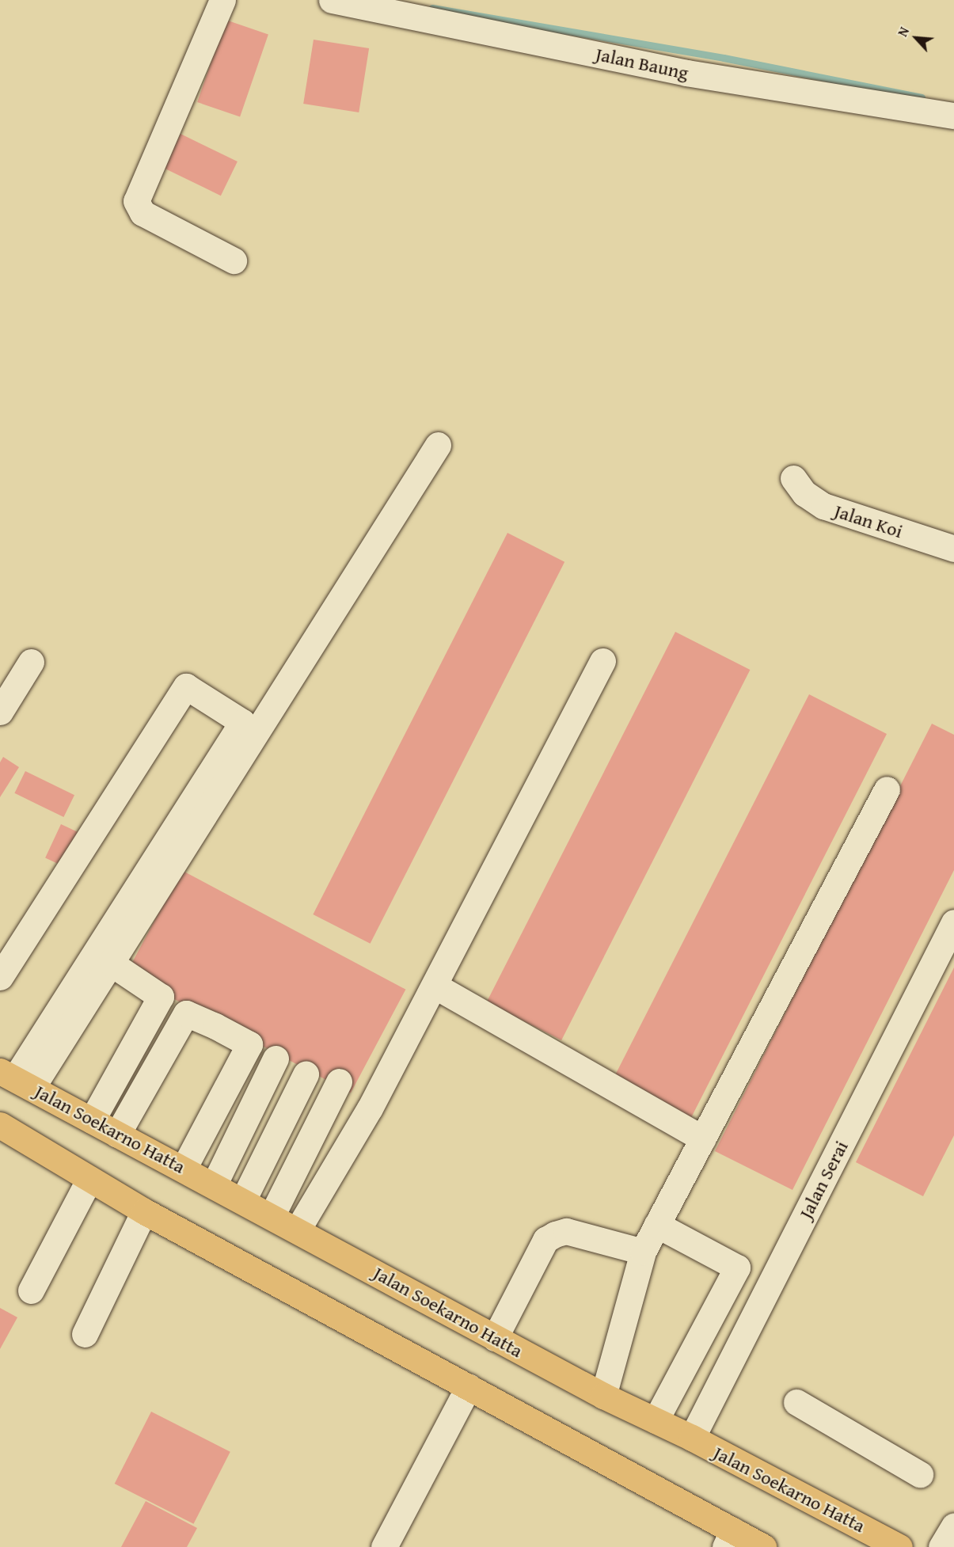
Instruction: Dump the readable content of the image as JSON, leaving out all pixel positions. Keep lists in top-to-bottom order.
{
  "streets": {
    "main road": ["Jalan Soekarno Hatta"],
    "street": ["Jalan Baung", "Jalan Koi", "Jalan Serai"]
  },
  "crossings": [
    ["Jalan Soekarno Hatta", "Jalan Serai"]
  ],
  "north": "top left"
}
